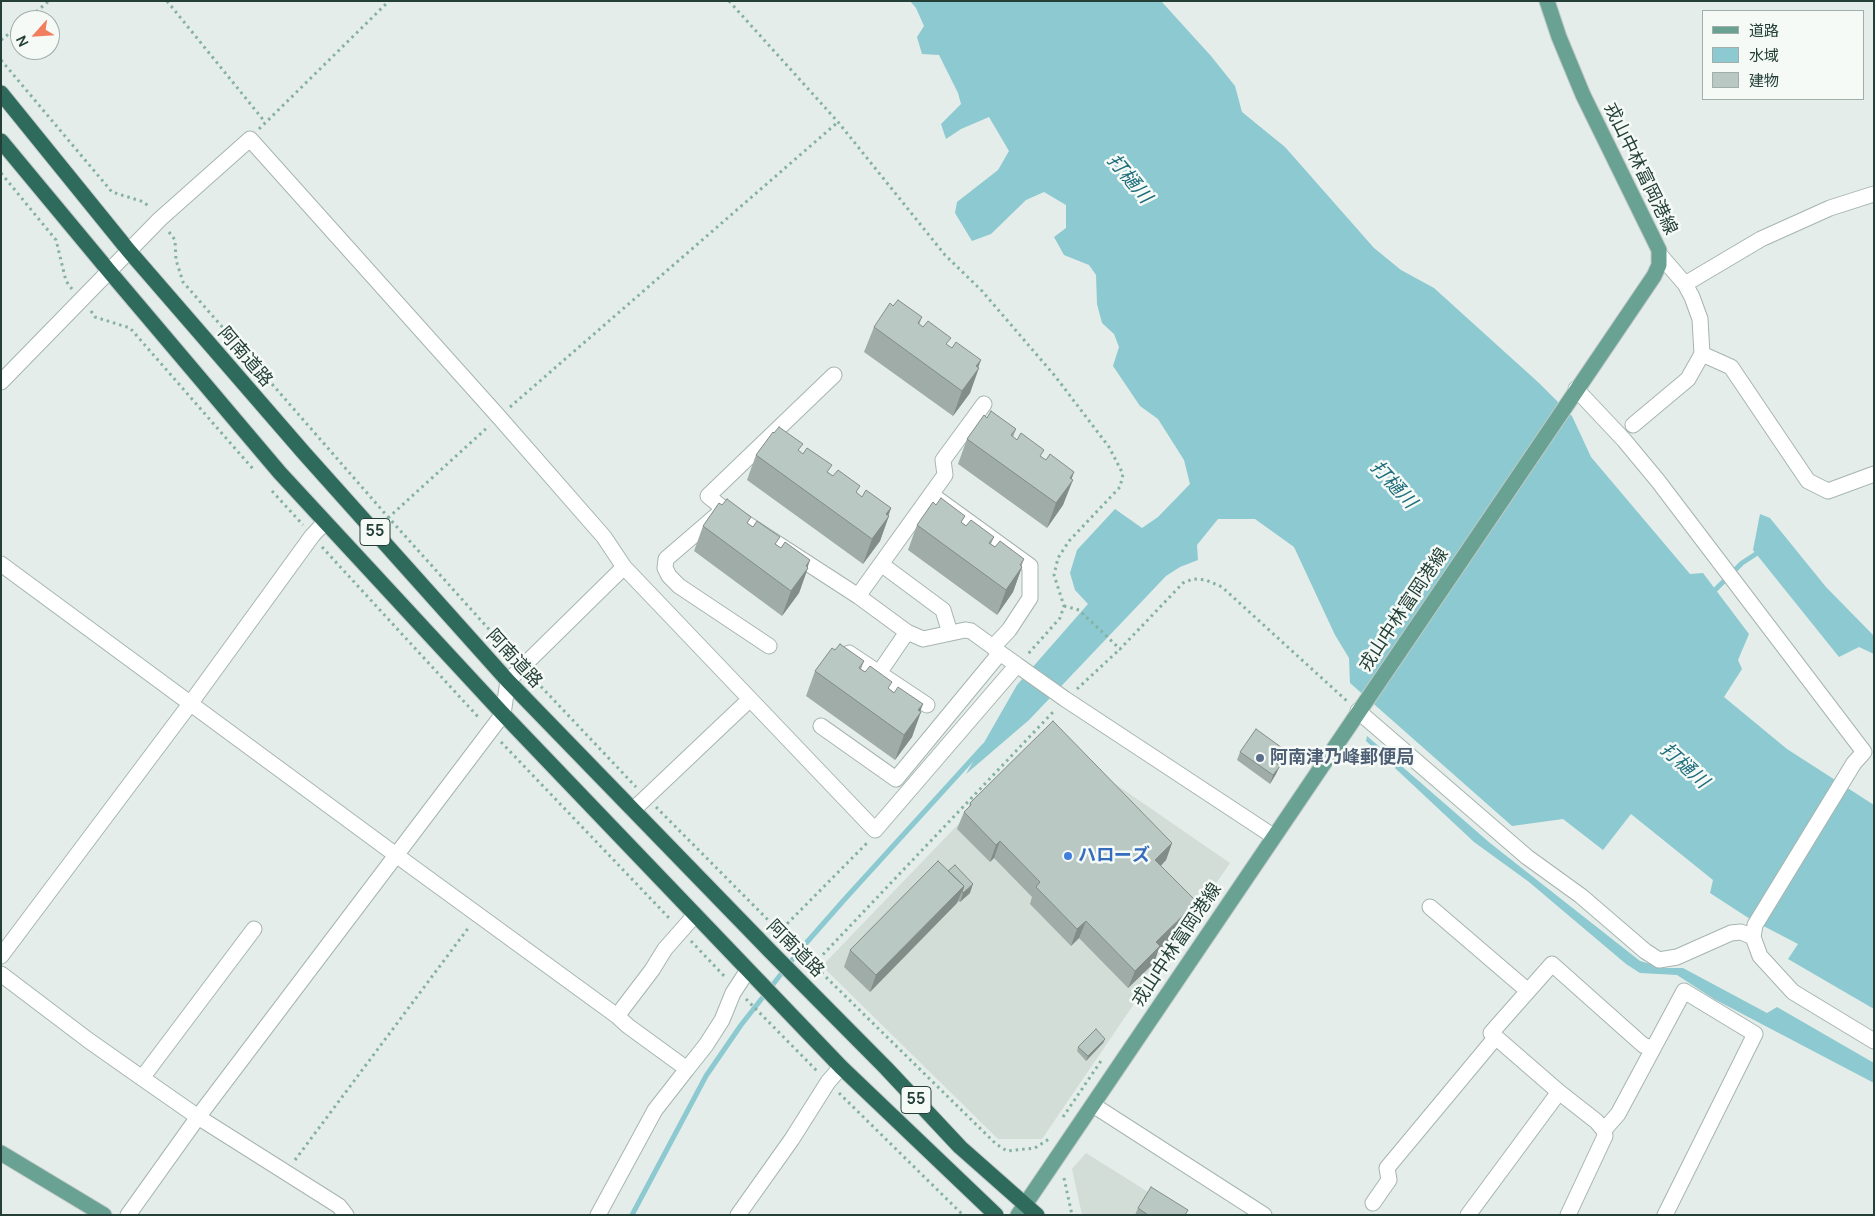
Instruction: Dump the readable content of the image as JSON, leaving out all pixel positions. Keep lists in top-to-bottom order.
{
  "streets": {
    "highway": ["阿南道路", "55"],
    "main road": ["戎山中林富岡港線"]
  },
  "crossings": [
    ["戎山中林富岡港線", "阿南道路"]
  ],
  "water": ["打樋川"],
  "places": ["阿南津乃峰郵便局", "ハローズ"],
  "legend": ["道路", "水域", "建物"],
  "north": "bottom left"
}
